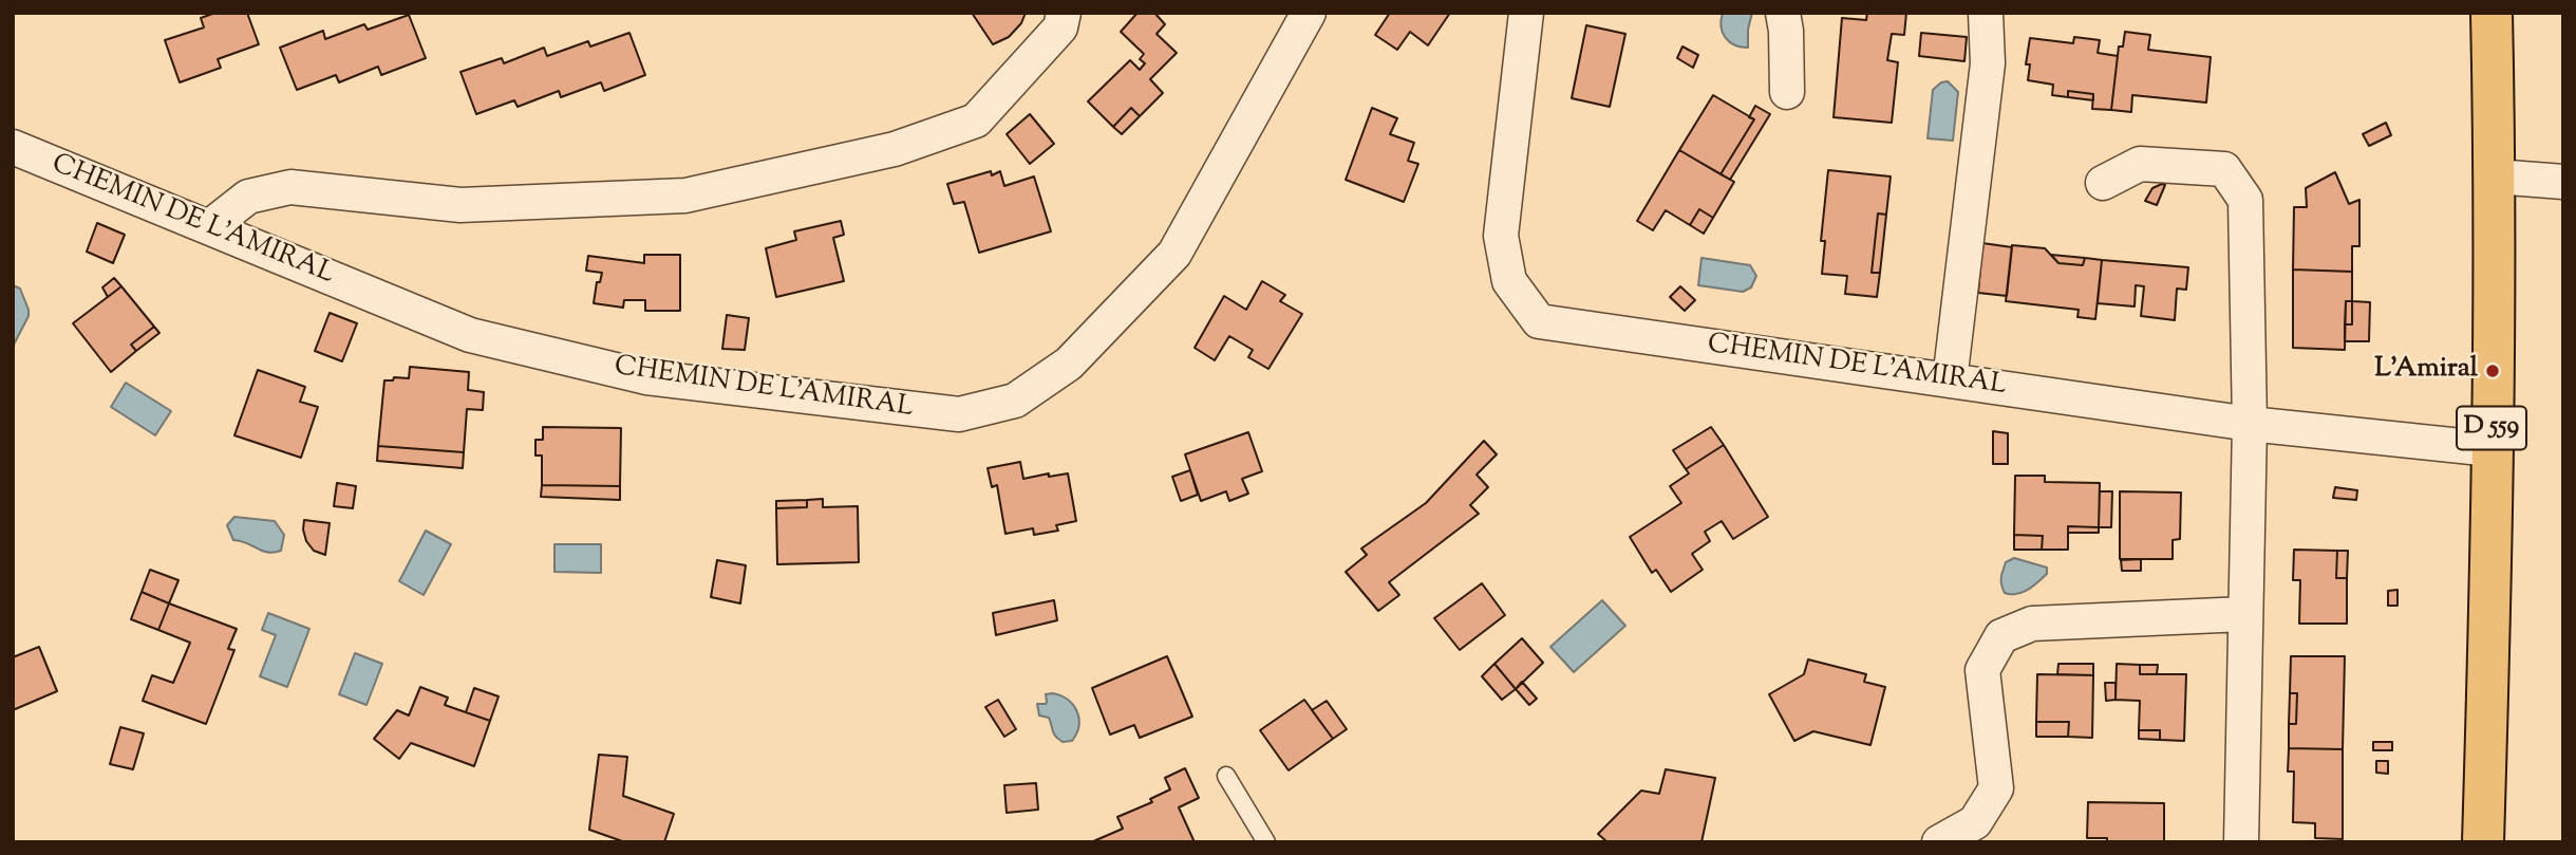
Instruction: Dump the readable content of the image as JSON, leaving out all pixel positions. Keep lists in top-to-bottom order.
{
  "streets": {
    "main road": ["D 559"],
    "street": ["CHEMIN DE L'AMIRAL"]
  },
  "crossings": [
    ["CHEMIN DE L'AMIRAL", "D 559"]
  ],
  "places": ["L'Amiral"]
}
